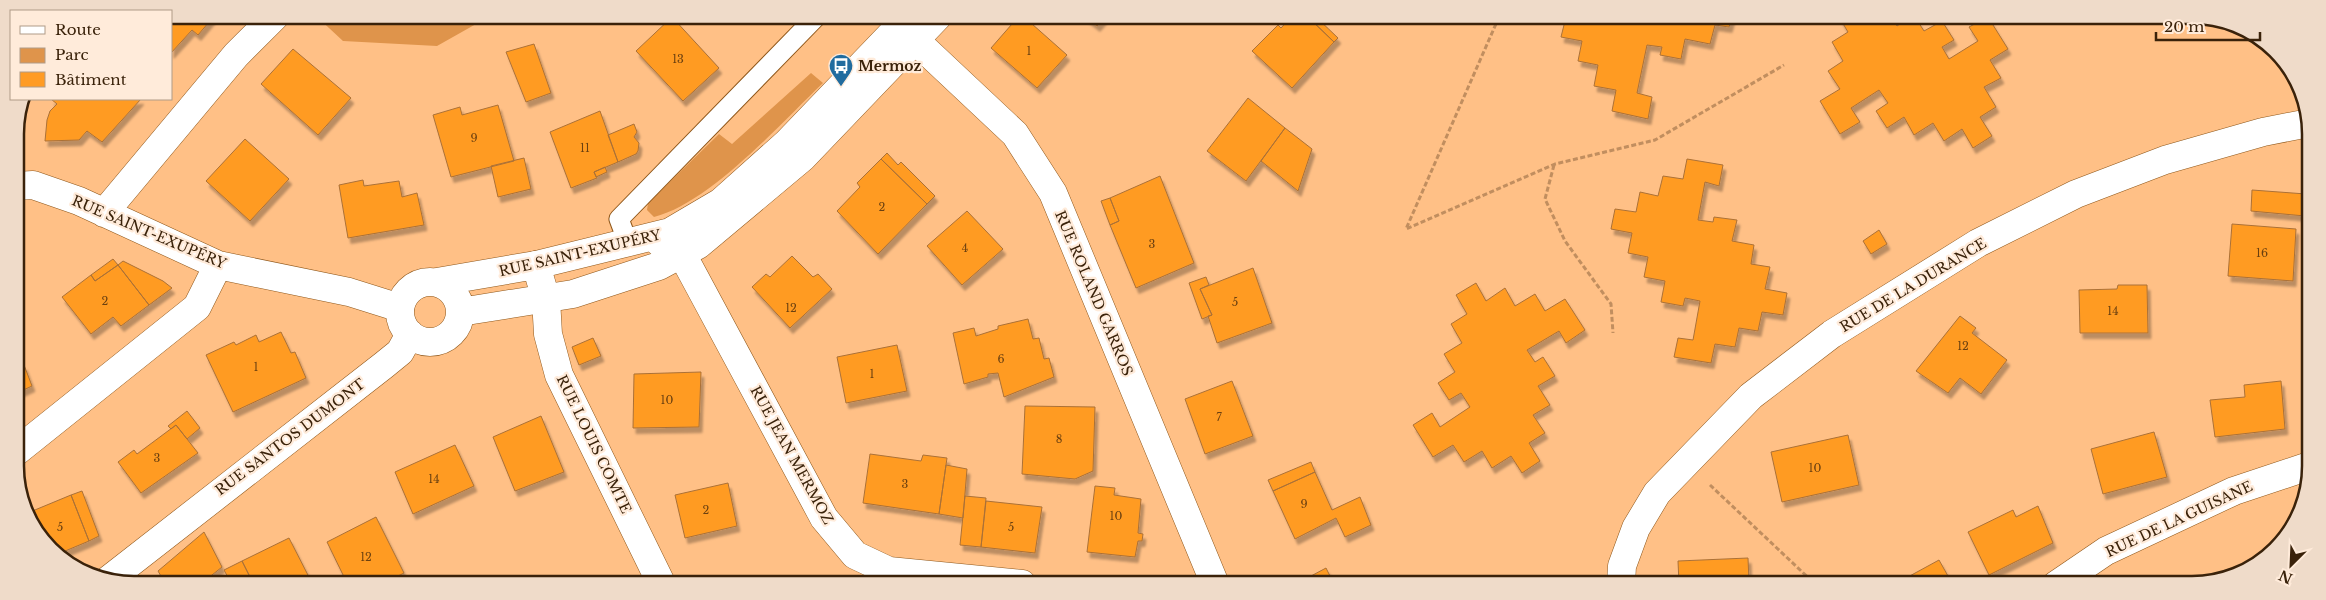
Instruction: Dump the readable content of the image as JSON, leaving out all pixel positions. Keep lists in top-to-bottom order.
{
  "streets": {
    "street": [
      "RUE SAINT-EXUPÉRY",
      "RUE DE LA DURANCE",
      "RUE ROLAND GARROS",
      "RUE SANTOS DUMONT",
      "RUE LOUIS COMTE",
      "RUE JEAN MERMOZ",
      "RUE DE LA GUISANE"
    ]
  },
  "crossings": [
    ["RUE SAINT-EXUPÉRY", "RUE ROLAND GARROS"],
    ["RUE SAINT-EXUPÉRY", "RUE SANTOS DUMONT"],
    ["RUE SAINT-EXUPÉRY", "RUE LOUIS COMTE"],
    ["RUE SAINT-EXUPÉRY", "RUE JEAN MERMOZ"]
  ],
  "places": {
    "bus stop": ["Mermoz"]
  },
  "house_numbers": [
    "1",
    "13",
    "9",
    "11",
    "2",
    "3",
    "4",
    "16",
    "2",
    "5",
    "12",
    "14",
    "12",
    "6",
    "1",
    "1",
    "10",
    "7",
    "8",
    "3",
    "10",
    "14",
    "3",
    "9",
    "2",
    "10",
    "5",
    "5",
    "12"
  ],
  "legend": ["Route", "Parc", "Bâtiment"],
  "scale_bar": "20 m",
  "north": "bottom left"
}
